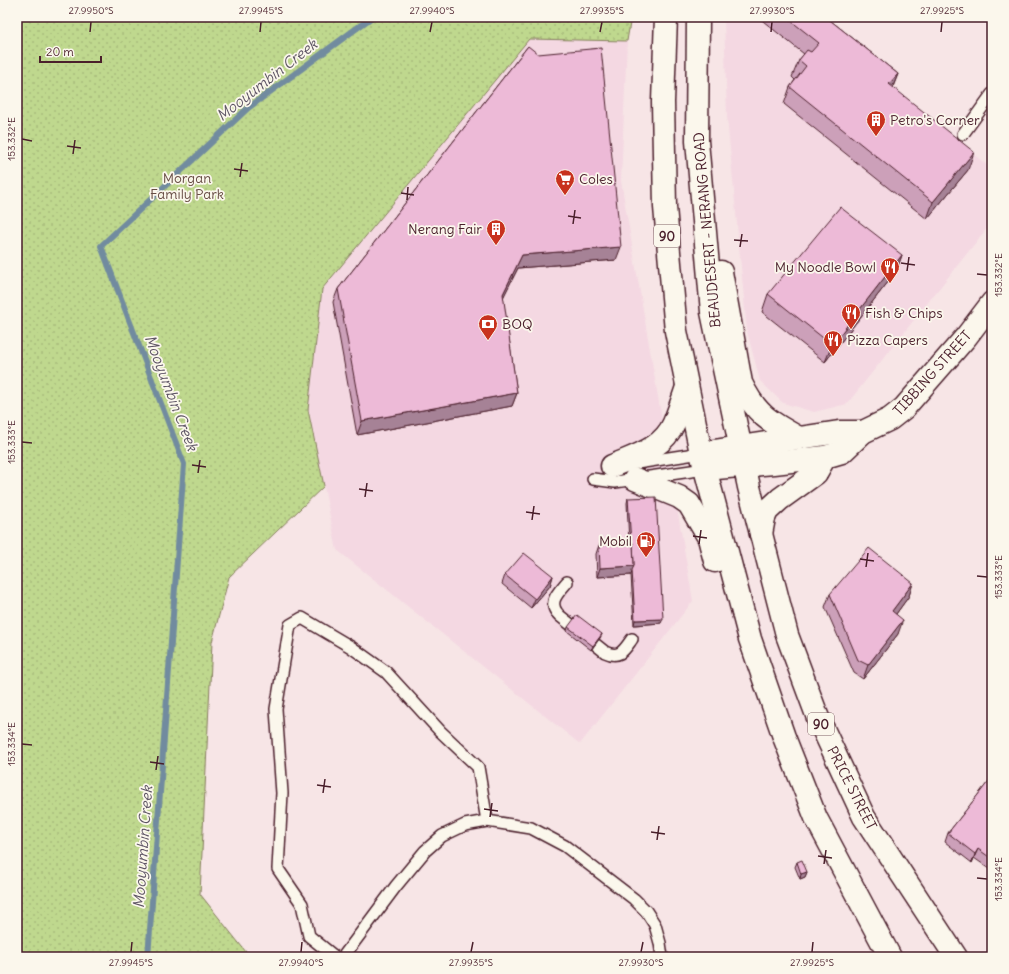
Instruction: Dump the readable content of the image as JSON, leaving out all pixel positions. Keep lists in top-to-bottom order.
{
  "streets": {
    "main road": [
      "BEAUDESERT - NERANG ROAD",
      "90",
      "TIBBING STREET",
      "PRICE STREET"
    ]
  },
  "crossings": [
    ["BEAUDESERT - NERANG ROAD", "TIBBING STREET"],
    ["BEAUDESERT - NERANG ROAD", "PRICE STREET"],
    ["90", "TIBBING STREET"],
    ["TIBBING STREET", "PRICE STREET"]
  ],
  "water": ["Mooyumbin Creek"],
  "parks": ["Morgan Family Park"],
  "places": {
    "building": ["Petro's Corner", "Nerang Fair"],
    "supermarket": ["Coles"],
    "restaurant": ["My Noodle Bowl", "Fish & Chips", "Pizza Capers"],
    "bank": ["BOQ"],
    "fuel station": ["Mobil"]
  },
  "scale_bar": "20 m",
  "coordinates": [
    "27.9950°S",
    "27.9945°S",
    "27.9940°S",
    "27.9935°S",
    "27.9930°S",
    "27.9925°S",
    "153.332°E",
    "153.333°E",
    "153.334°E"
  ]
}
